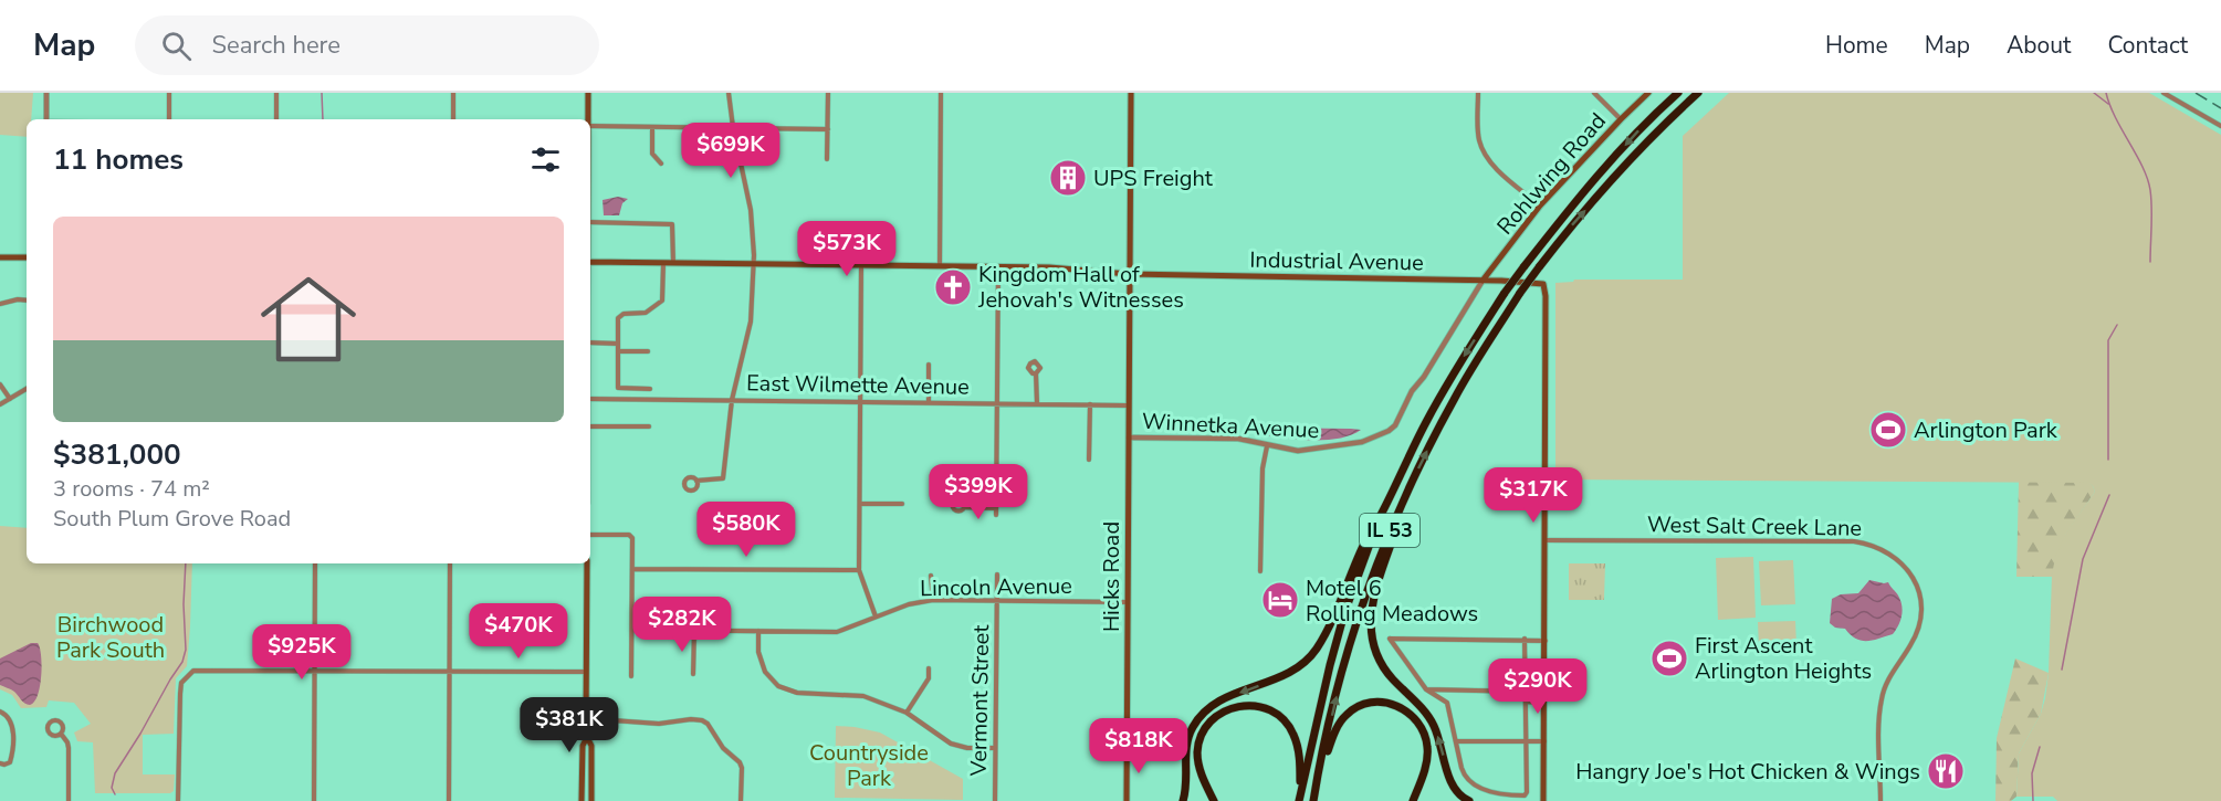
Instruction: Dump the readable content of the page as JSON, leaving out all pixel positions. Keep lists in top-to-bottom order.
{
  "streets": {
    "highway": ["IL 53"],
    "main road": ["Rohlwing Road", "Industrial Avenue", "Hicks Road"],
    "street": [
      "East Wilmette Avenue",
      "Winnetka Avenue",
      "West Salt Creek Lane",
      "Lincoln Avenue",
      "Vermont Street"
    ]
  },
  "crossings": [
    ["Rohlwing Road", "Industrial Avenue"],
    ["Rohlwing Road", "Winnetka Avenue"],
    ["Industrial Avenue", "Winnetka Avenue"],
    ["Industrial Avenue", "West Salt Creek Lane"],
    ["Industrial Avenue", "Hicks Road"],
    ["East Wilmette Avenue", "Hicks Road"],
    ["Winnetka Avenue", "Hicks Road"],
    ["Hicks Road", "Lincoln Avenue"],
    ["Lincoln Avenue", "Vermont Street"]
  ],
  "parks": ["Birchwood Park South", "Countryside Park"],
  "places": {
    "building": ["UPS Freight"],
    "church": ["Kingdom Hall of Jehovah's Witnesses"],
    "sports": ["Arlington Park", "First Ascent Arlington Heights"],
    "hotel": ["Motel 6 Rolling Meadows"],
    "restaurant": ["Hangry Joe's Hot Chicken & Wings"]
  },
  "page": {
    "header": "Map",
    "search": "Search here",
    "nav": [
      "Home",
      "Map",
      "About",
      "Contact"
    ],
    "heading": "11 homes",
    "price": [
      "$699K",
      "$573K",
      "$399K",
      "$317K",
      "$580K",
      "$282K",
      "$470K",
      "$925K",
      "$290K",
      "$381K",
      "$818K"
    ],
    "list": [
      {
        "name": "$381,000",
        "note": "3 rooms · 74 m² · South Plum Grove Road"
      }
    ]
  }
}
